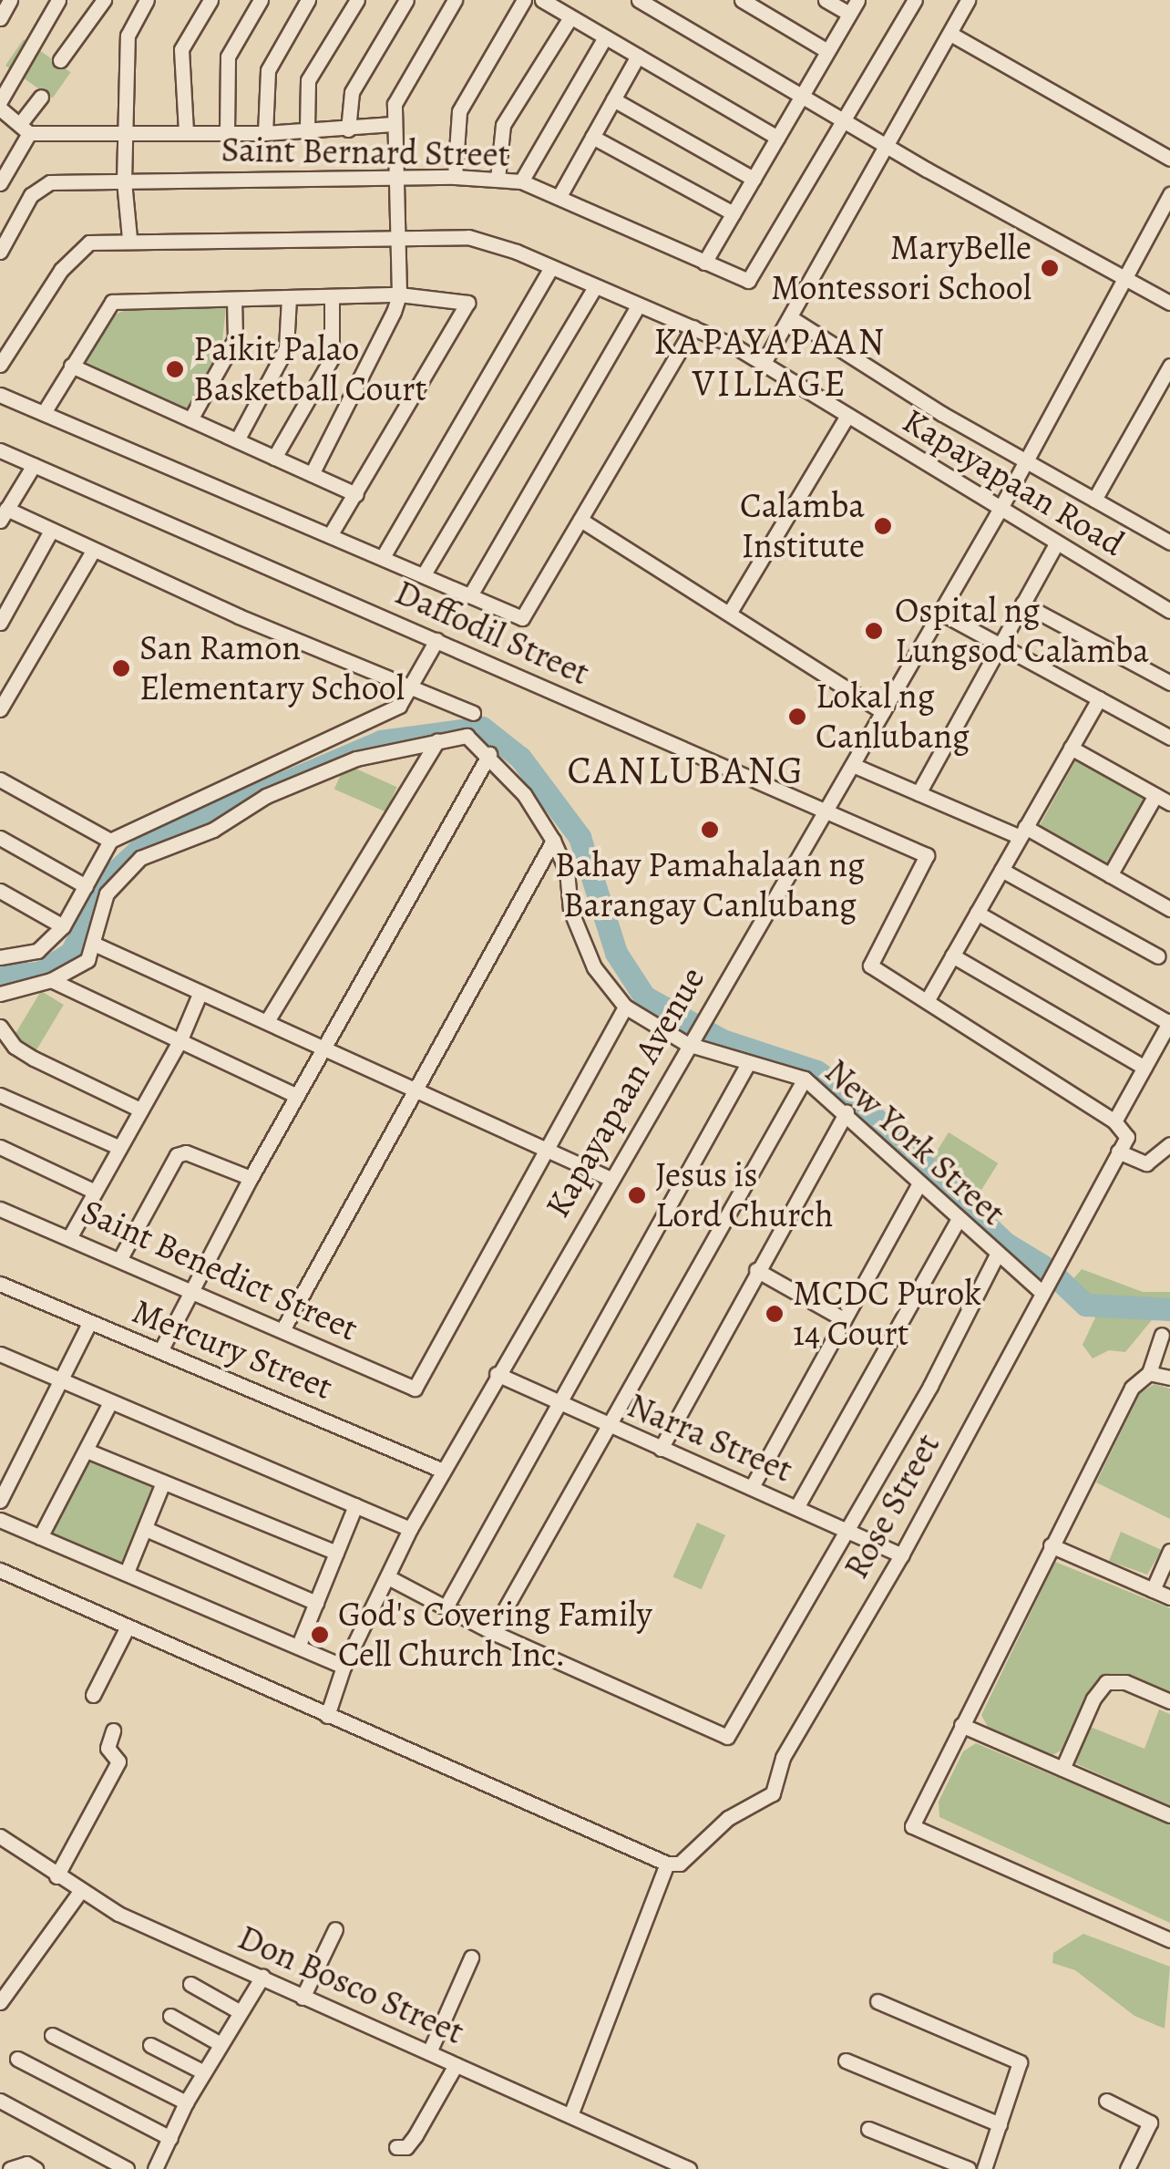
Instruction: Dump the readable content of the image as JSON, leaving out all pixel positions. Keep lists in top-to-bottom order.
{
  "streets": {
    "street": [
      "Saint Bernard Street",
      "Kapayapaan Road",
      "Daffodil Street",
      "Kapayapaan Avenue",
      "New York Street",
      "Saint Benedict Street",
      "Mercury Street",
      "Narra Street",
      "Rose Street",
      "Don Bosco Street"
    ]
  },
  "crossings": [
    ["Kapayapaan Road", "Kapayapaan Avenue"],
    ["Daffodil Street", "Kapayapaan Avenue"],
    ["Kapayapaan Avenue", "New York Street"],
    ["Kapayapaan Avenue", "Mercury Street"],
    ["Kapayapaan Avenue", "Narra Street"],
    ["New York Street", "Rose Street"],
    ["Narra Street", "Rose Street"]
  ],
  "districts": ["KAPAYAPAAN VILLAGE", "CANLUBANG"],
  "places": [
    "MaryBelle Montessori School",
    "Paikit Palao Basketball Court",
    "Calamba Institute",
    "Ospital ng Lungsod Calamba",
    "San Ramon Elementary School",
    "Lokal ng Canlubang",
    "Bahay Pamahalaan ng Barangay Canlubang",
    "Jesus is Lord Church",
    "MCDC Purok 14 Court",
    "God's Covering Family Cell Church Inc."
  ]
}
